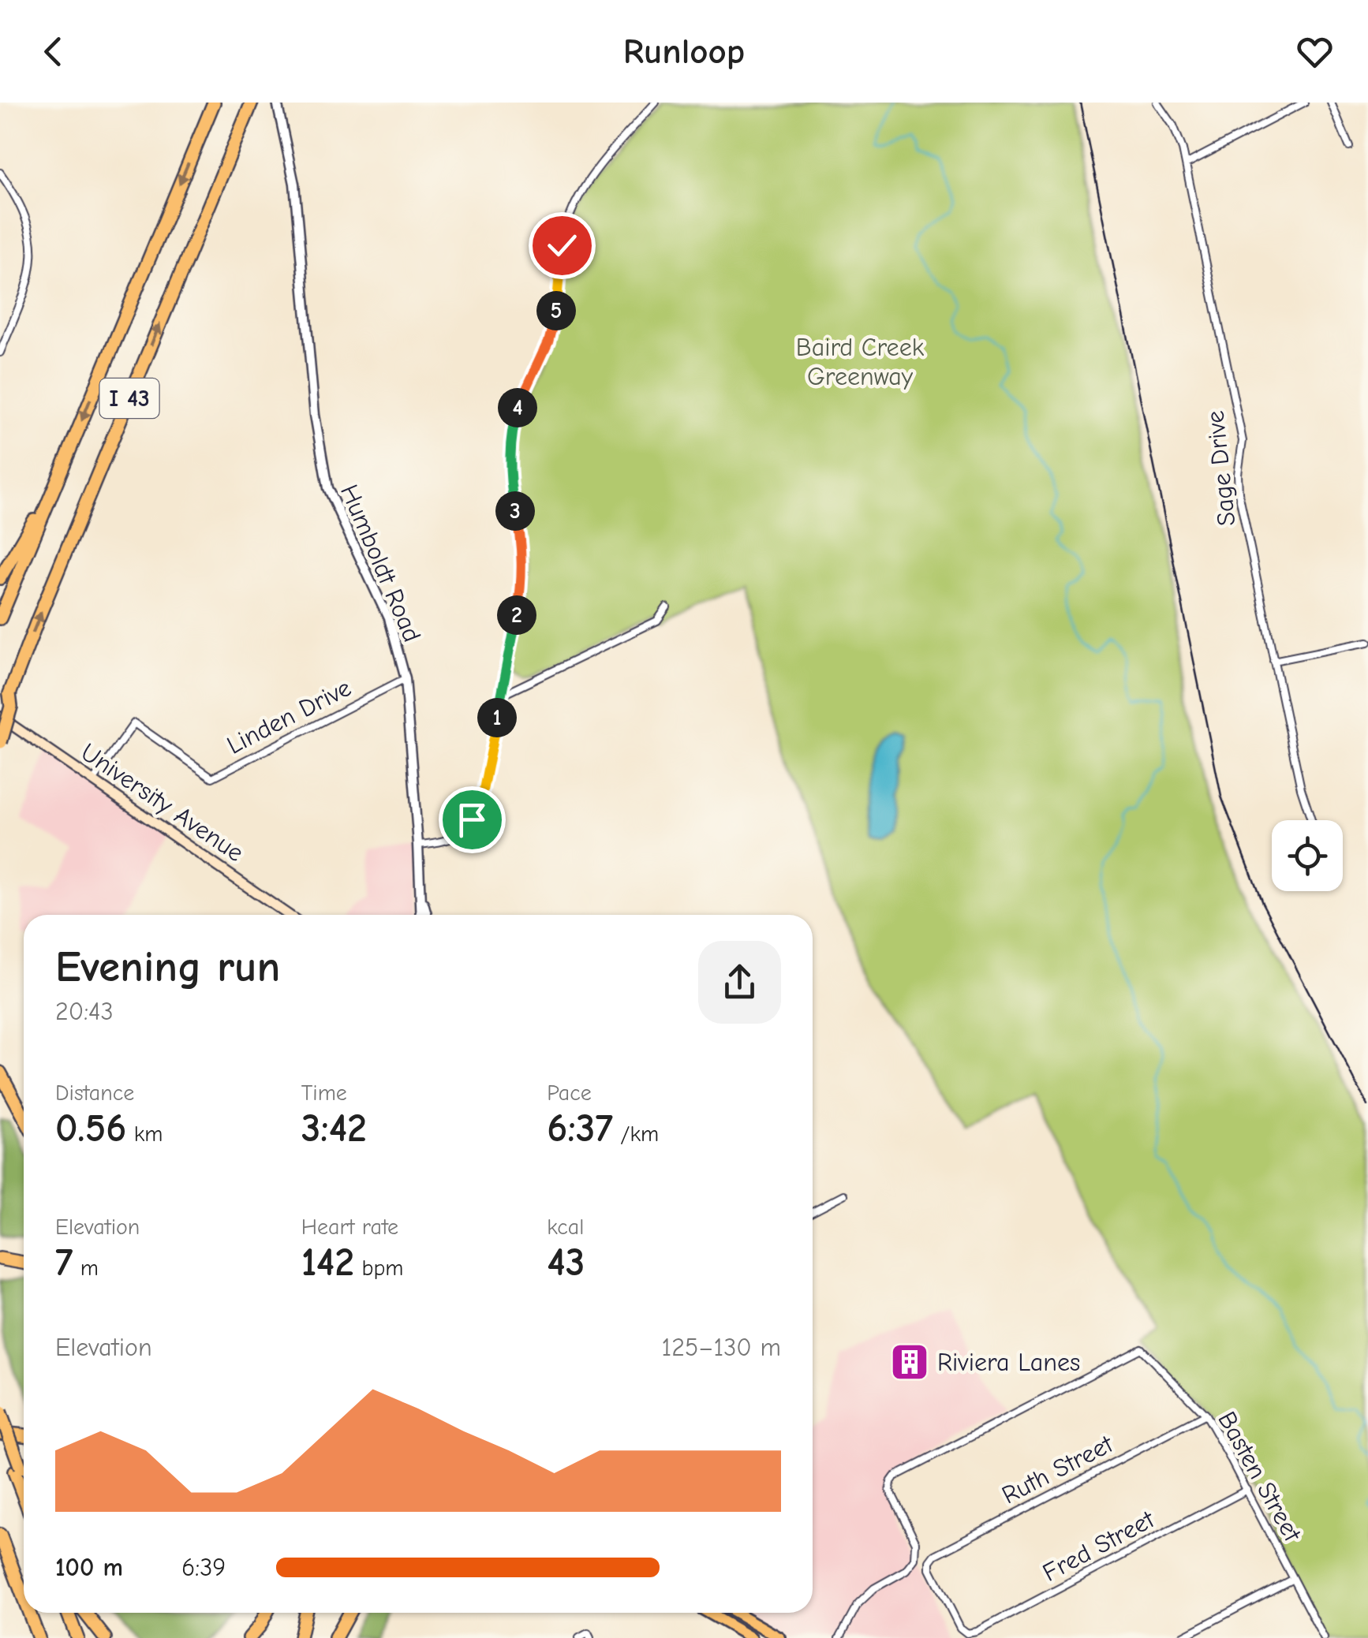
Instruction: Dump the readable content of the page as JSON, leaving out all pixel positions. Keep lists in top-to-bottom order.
{
  "streets": {
    "highway": ["I 43"],
    "main road": ["University Avenue"],
    "street": [
      "Sage Drive",
      "Humboldt Road",
      "Linden Drive",
      "Ruth Street",
      "Basten Street",
      "Fred Street"
    ]
  },
  "crossings": [
    ["Humboldt Road", "Linden Drive"],
    ["Linden Drive", "University Avenue"],
    ["Ruth Street", "Basten Street"],
    ["Ruth Street", "Fred Street"],
    ["Basten Street", "Fred Street"]
  ],
  "parks": ["Baird Creek Greenway"],
  "places": {
    "building": ["Riviera Lanes"]
  },
  "page": {
    "header": "Runloop",
    "pins": [
      "5",
      "4",
      "3",
      "2",
      "1"
    ],
    "heading": ["Evening run", "20:43"],
    "stats": [
      ["Distance", "0.56 km"],
      ["Time", "3:42"],
      ["Pace", "6:37 /km"],
      ["Elevation", "7 m"],
      ["Heart rate", "142 bpm"],
      ["kcal", "43"]
    ],
    "chart": ["Elevation", "125–130 m"],
    "list": [
      {
        "name": "100 m",
        "note": "6:39"
      }
    ]
  }
}
